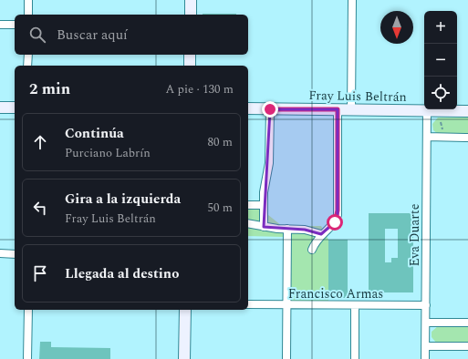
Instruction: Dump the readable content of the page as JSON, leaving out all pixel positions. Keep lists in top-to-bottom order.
{
  "streets": {
    "main road": ["Fray Luis Beltrán"],
    "street": ["Eva Duarte", "Francisco Armas"]
  },
  "crossings": [
    ["Fray Luis Beltrán", "Eva Duarte"],
    ["Eva Duarte", "Francisco Armas"]
  ],
  "north": "bottom",
  "page": {
    "map_buttons": ["+", "−"],
    "search": "Buscar aquí",
    "heading": ["2 min", "A pie · 130 m"],
    "list": [
      ["Continúa", "Purciano Labrín", "80 m"],
      ["Gira a la izquierda", "Fray Luis Beltrán", "50 m"],
      "Llegada al destino"
    ]
  }
}
